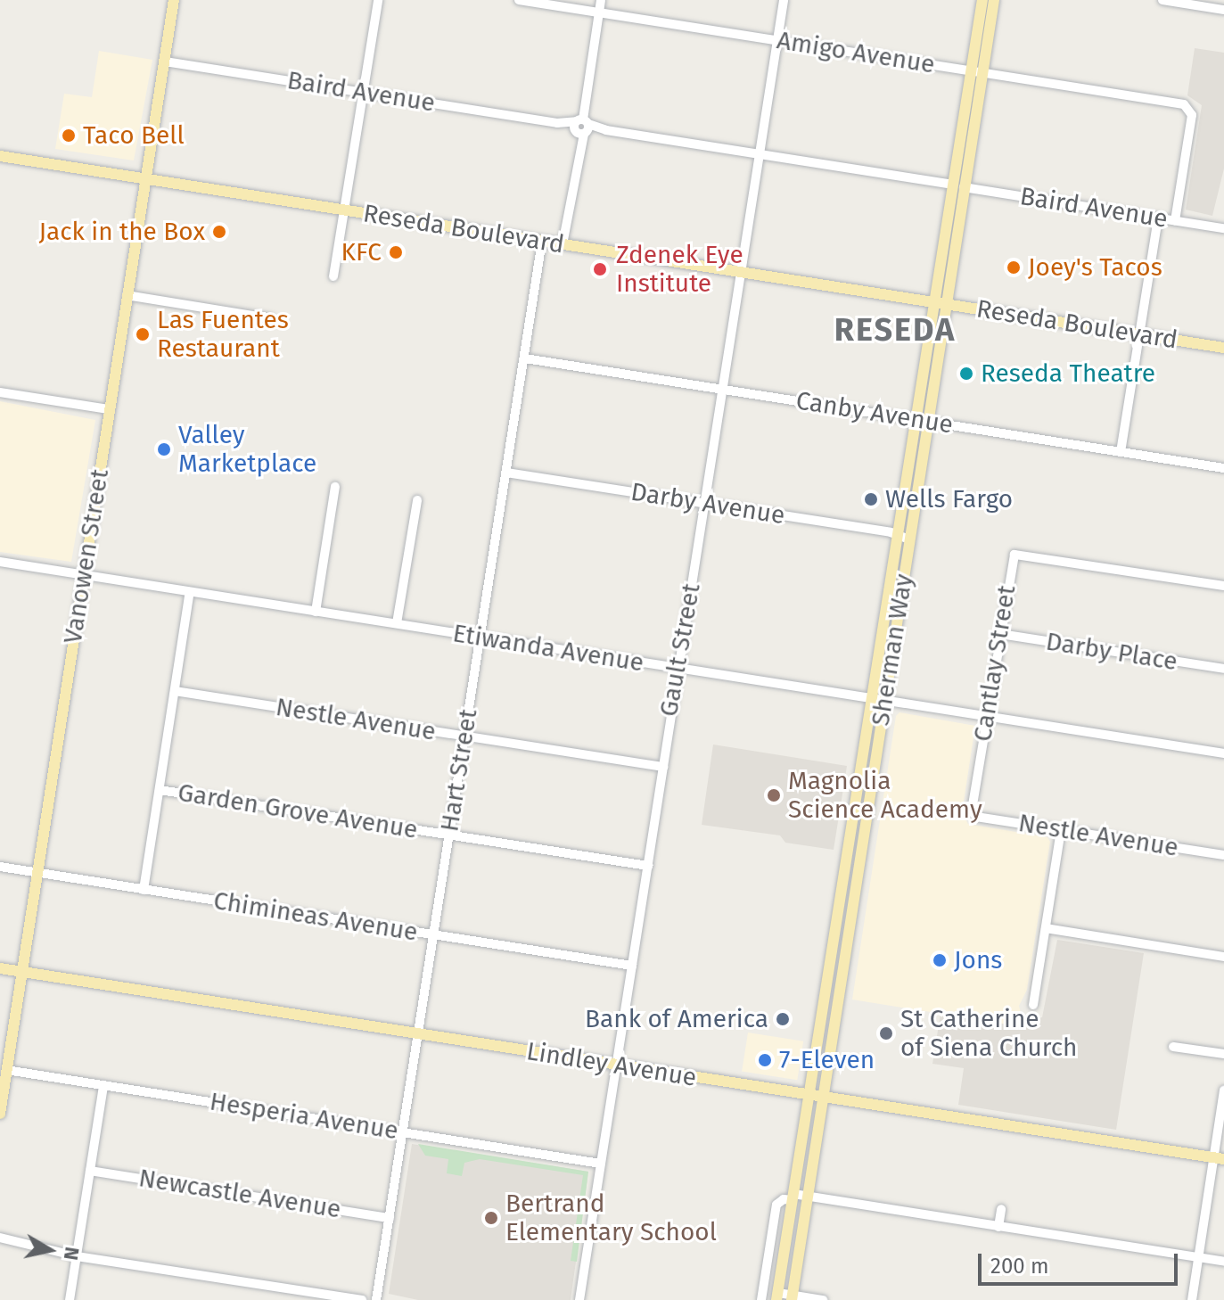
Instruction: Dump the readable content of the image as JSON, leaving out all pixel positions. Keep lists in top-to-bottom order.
{
  "streets": {
    "main road": [
      "Reseda Boulevard",
      "Vanowen Street",
      "Sherman Way",
      "Lindley Avenue"
    ],
    "street": [
      "Amigo Avenue",
      "Baird Avenue",
      "Canby Avenue",
      "Darby Avenue",
      "Etiwanda Avenue",
      "Gault Street",
      "Darby Place",
      "Cantlay Street",
      "Nestle Avenue",
      "Hart Street",
      "Garden Grove Avenue",
      "Chimineas Avenue",
      "Hesperia Avenue",
      "Newcastle Avenue"
    ]
  },
  "crossings": [
    ["Amigo Avenue", "Baird Avenue"],
    ["Amigo Avenue", "Gault Street"],
    ["Amigo Avenue", "Sherman Way"],
    ["Baird Avenue", "Vanowen Street"],
    ["Baird Avenue", "Gault Street"],
    ["Baird Avenue", "Sherman Way"],
    ["Reseda Boulevard", "Vanowen Street"],
    ["Reseda Boulevard", "Gault Street"],
    ["Reseda Boulevard", "Sherman Way"],
    ["Reseda Boulevard", "Hart Street"],
    ["Canby Avenue", "Gault Street"],
    ["Canby Avenue", "Sherman Way"],
    ["Canby Avenue", "Hart Street"],
    ["Darby Avenue", "Gault Street"],
    ["Darby Avenue", "Sherman Way"],
    ["Darby Avenue", "Hart Street"],
    ["Vanowen Street", "Etiwanda Avenue"],
    ["Vanowen Street", "Chimineas Avenue"],
    ["Vanowen Street", "Lindley Avenue"],
    ["Vanowen Street", "Hesperia Avenue"],
    ["Etiwanda Avenue", "Gault Street"],
    ["Etiwanda Avenue", "Sherman Way"],
    ["Etiwanda Avenue", "Cantlay Street"],
    ["Etiwanda Avenue", "Hart Street"],
    ["Gault Street", "Nestle Avenue"],
    ["Gault Street", "Garden Grove Avenue"],
    ["Gault Street", "Chimineas Avenue"],
    ["Gault Street", "Lindley Avenue"],
    ["Gault Street", "Hesperia Avenue"],
    ["Sherman Way", "Lindley Avenue"],
    ["Darby Place", "Cantlay Street"],
    ["Cantlay Street", "Nestle Avenue"],
    ["Nestle Avenue", "Hart Street"],
    ["Hart Street", "Garden Grove Avenue"],
    ["Hart Street", "Chimineas Avenue"],
    ["Hart Street", "Lindley Avenue"],
    ["Hart Street", "Hesperia Avenue"],
    ["Hart Street", "Newcastle Avenue"]
  ],
  "districts": ["RESEDA"],
  "places": [
    "Taco Bell",
    "Jack in the Box",
    "KFC",
    "Joey's Tacos",
    "Zdenek Eye Institute",
    "Las Fuentes Restaurant",
    "Reseda Theatre",
    "Valley Marketplace",
    "Wells Fargo",
    "Magnolia Science Academy",
    "Jons",
    "Bank of America",
    "St Catherine of Siena Church",
    "7-Eleven",
    "Bertrand Elementary School"
  ],
  "scale_bar": "200 m",
  "north": "right"
}
